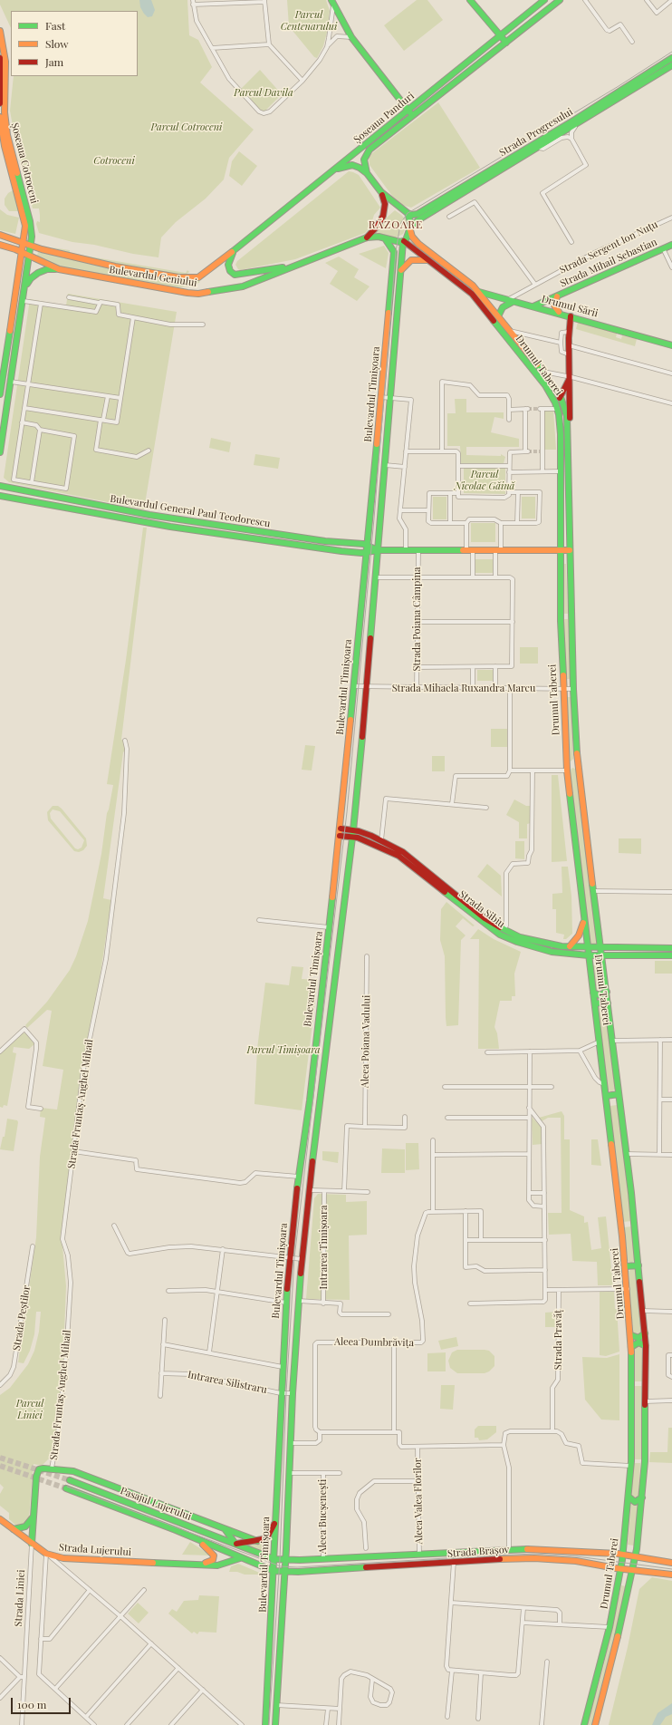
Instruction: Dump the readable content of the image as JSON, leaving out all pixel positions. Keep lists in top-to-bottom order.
{
  "streets": {
    "main road": [
      "Șoseaua Panduri",
      "Strada Progresului",
      "Șoseaua Cotroceni",
      "Strada Mihail Sebastian",
      "Bulevardul Geniului",
      "Drumul Sării",
      "Drumul Taberei",
      "Bulevardul Timișoara",
      "Bulevardul General Paul Teodorescu",
      "Strada Sibiu",
      "Pasajul Lujerului",
      "Strada Lujerului",
      "Strada Brașov",
      "Strada Liniei"
    ],
    "street": [
      "Strada Sergent Ion Nuțu",
      "Strada Poiana Câmpina",
      "Strada Mihaela Ruxandra Marcu",
      "Aleea Poiana Vadului",
      "Strada Fruntaș Anghel Mihail",
      "Intrarea Timișoara",
      "Strada Peștilor",
      "Strada Pravăț",
      "Aleea Dumbrăvița",
      "Intrarea Silistraru",
      "Aleea Valea Florilor",
      "Aleea Bucșenești"
    ]
  },
  "crossings": [
    ["Șoseaua Panduri", "Bulevardul Geniului"],
    ["Strada Progresului", "Drumul Taberei"],
    ["Șoseaua Cotroceni", "Bulevardul Geniului"],
    ["Strada Sergent Ion Nuțu", "Drumul Sării"],
    ["Strada Mihail Sebastian", "Drumul Sării"],
    ["Bulevardul Geniului", "Bulevardul Timișoara"],
    ["Drumul Sării", "Drumul Taberei"],
    ["Drumul Taberei", "Bulevardul General Paul Teodorescu"],
    ["Drumul Taberei", "Strada Mihaela Ruxandra Marcu"],
    ["Drumul Taberei", "Strada Sibiu"],
    ["Drumul Taberei", "Strada Brașov"],
    ["Bulevardul Timișoara", "Bulevardul General Paul Teodorescu"],
    ["Bulevardul Timișoara", "Strada Mihaela Ruxandra Marcu"],
    ["Bulevardul Timișoara", "Strada Sibiu"],
    ["Bulevardul Timișoara", "Intrarea Silistraru"],
    ["Bulevardul Timișoara", "Aleea Bucșenești"],
    ["Bulevardul Timișoara", "Strada Brașov"],
    ["Bulevardul General Paul Teodorescu", "Strada Poiana Câmpina"],
    ["Strada Poiana Câmpina", "Strada Mihaela Ruxandra Marcu"],
    ["Strada Fruntaș Anghel Mihail", "Strada Liniei"],
    ["Aleea Dumbrăvița", "Aleea Valea Florilor"],
    ["Aleea Valea Florilor", "Strada Brașov"],
    ["Pasajul Lujerului", "Strada Lujerului"],
    ["Aleea Bucșenești", "Strada Brașov"],
    ["Strada Lujerului", "Strada Liniei"]
  ],
  "districts": ["RĂZOARE"],
  "parks": [
    "Parcul Centenarului",
    "Parcul Davila",
    "Parcul Cotroceni",
    "Cotroceni",
    "Parcul Nicolae Găină",
    "Parcul Timișoara",
    "Parcul Liniei"
  ],
  "legend": ["Fast", "Slow", "Jam"],
  "scale_bar": "100 m"
}
